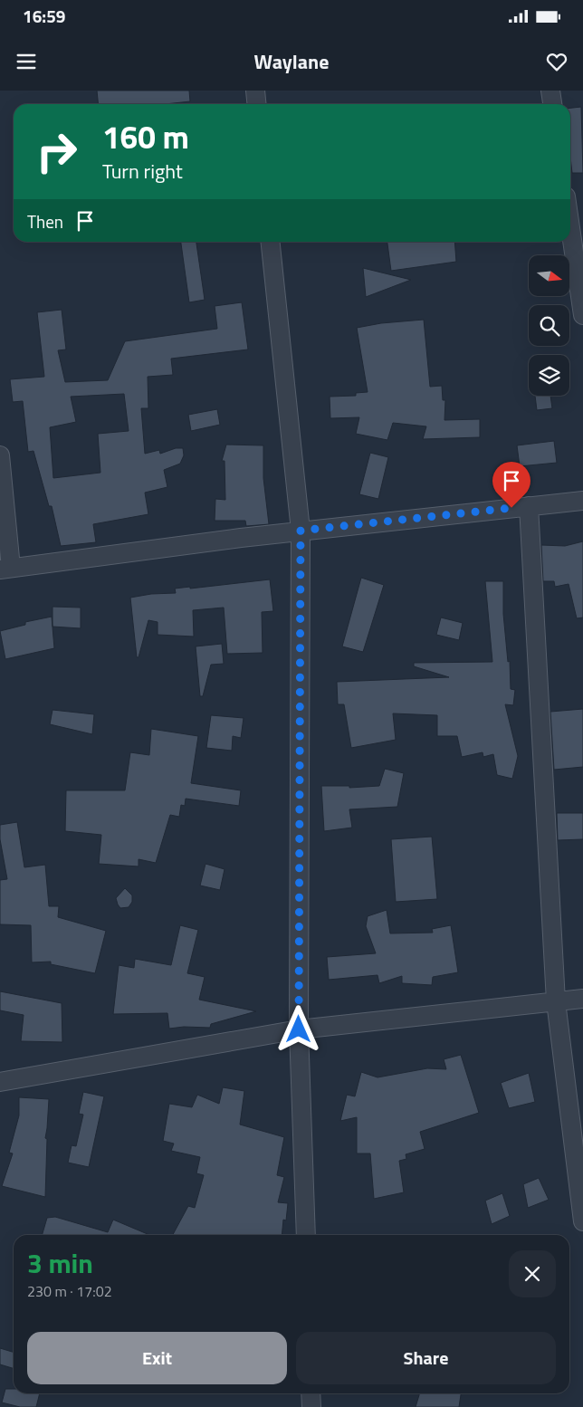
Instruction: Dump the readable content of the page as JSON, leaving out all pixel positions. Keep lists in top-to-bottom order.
{
  "north": "right",
  "page": {
    "status": "16:59",
    "header": "Waylane",
    "turn": ["160 m", "Turn right"],
    "then": "Then",
    "heading": ["3 min", "230 m · 17:02"],
    "buttons": ["Exit", "Share"]
  }
}
